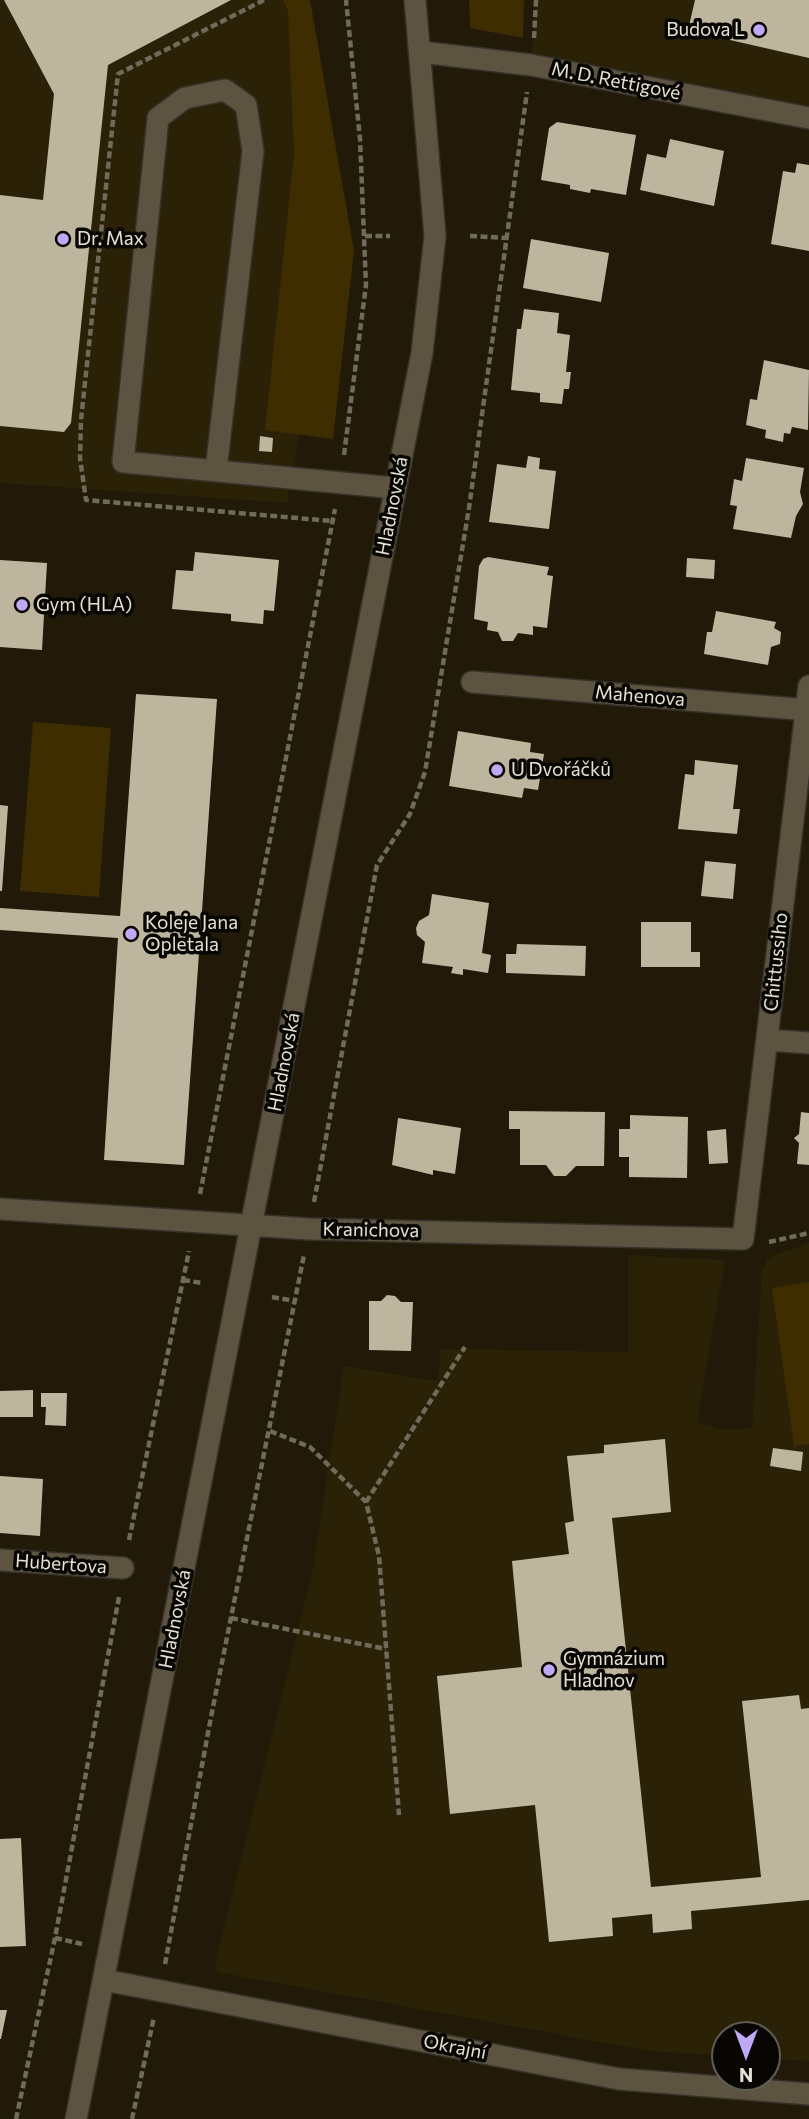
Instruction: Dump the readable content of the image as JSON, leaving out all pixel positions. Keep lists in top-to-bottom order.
{
  "streets": {
    "street": [
      "M. D. Rettigové",
      "Hladnovská",
      "Mahenova",
      "Chittussiho",
      "Kranichova",
      "Hubertova",
      "Okrajní"
    ]
  },
  "crossings": [
    ["M. D. Rettigové", "Hladnovská"],
    ["Hladnovská", "Kranichova"],
    ["Hladnovská", "Okrajní"],
    ["Mahenova", "Chittussiho"],
    ["Chittussiho", "Kranichova"]
  ],
  "places": [
    "Budova L",
    "Dr. Max",
    "Gym (HLA)",
    "U Dvořáčků",
    "Koleje Jana Opletala",
    "Gymnázium Hladnov"
  ],
  "north": "bottom"
}
